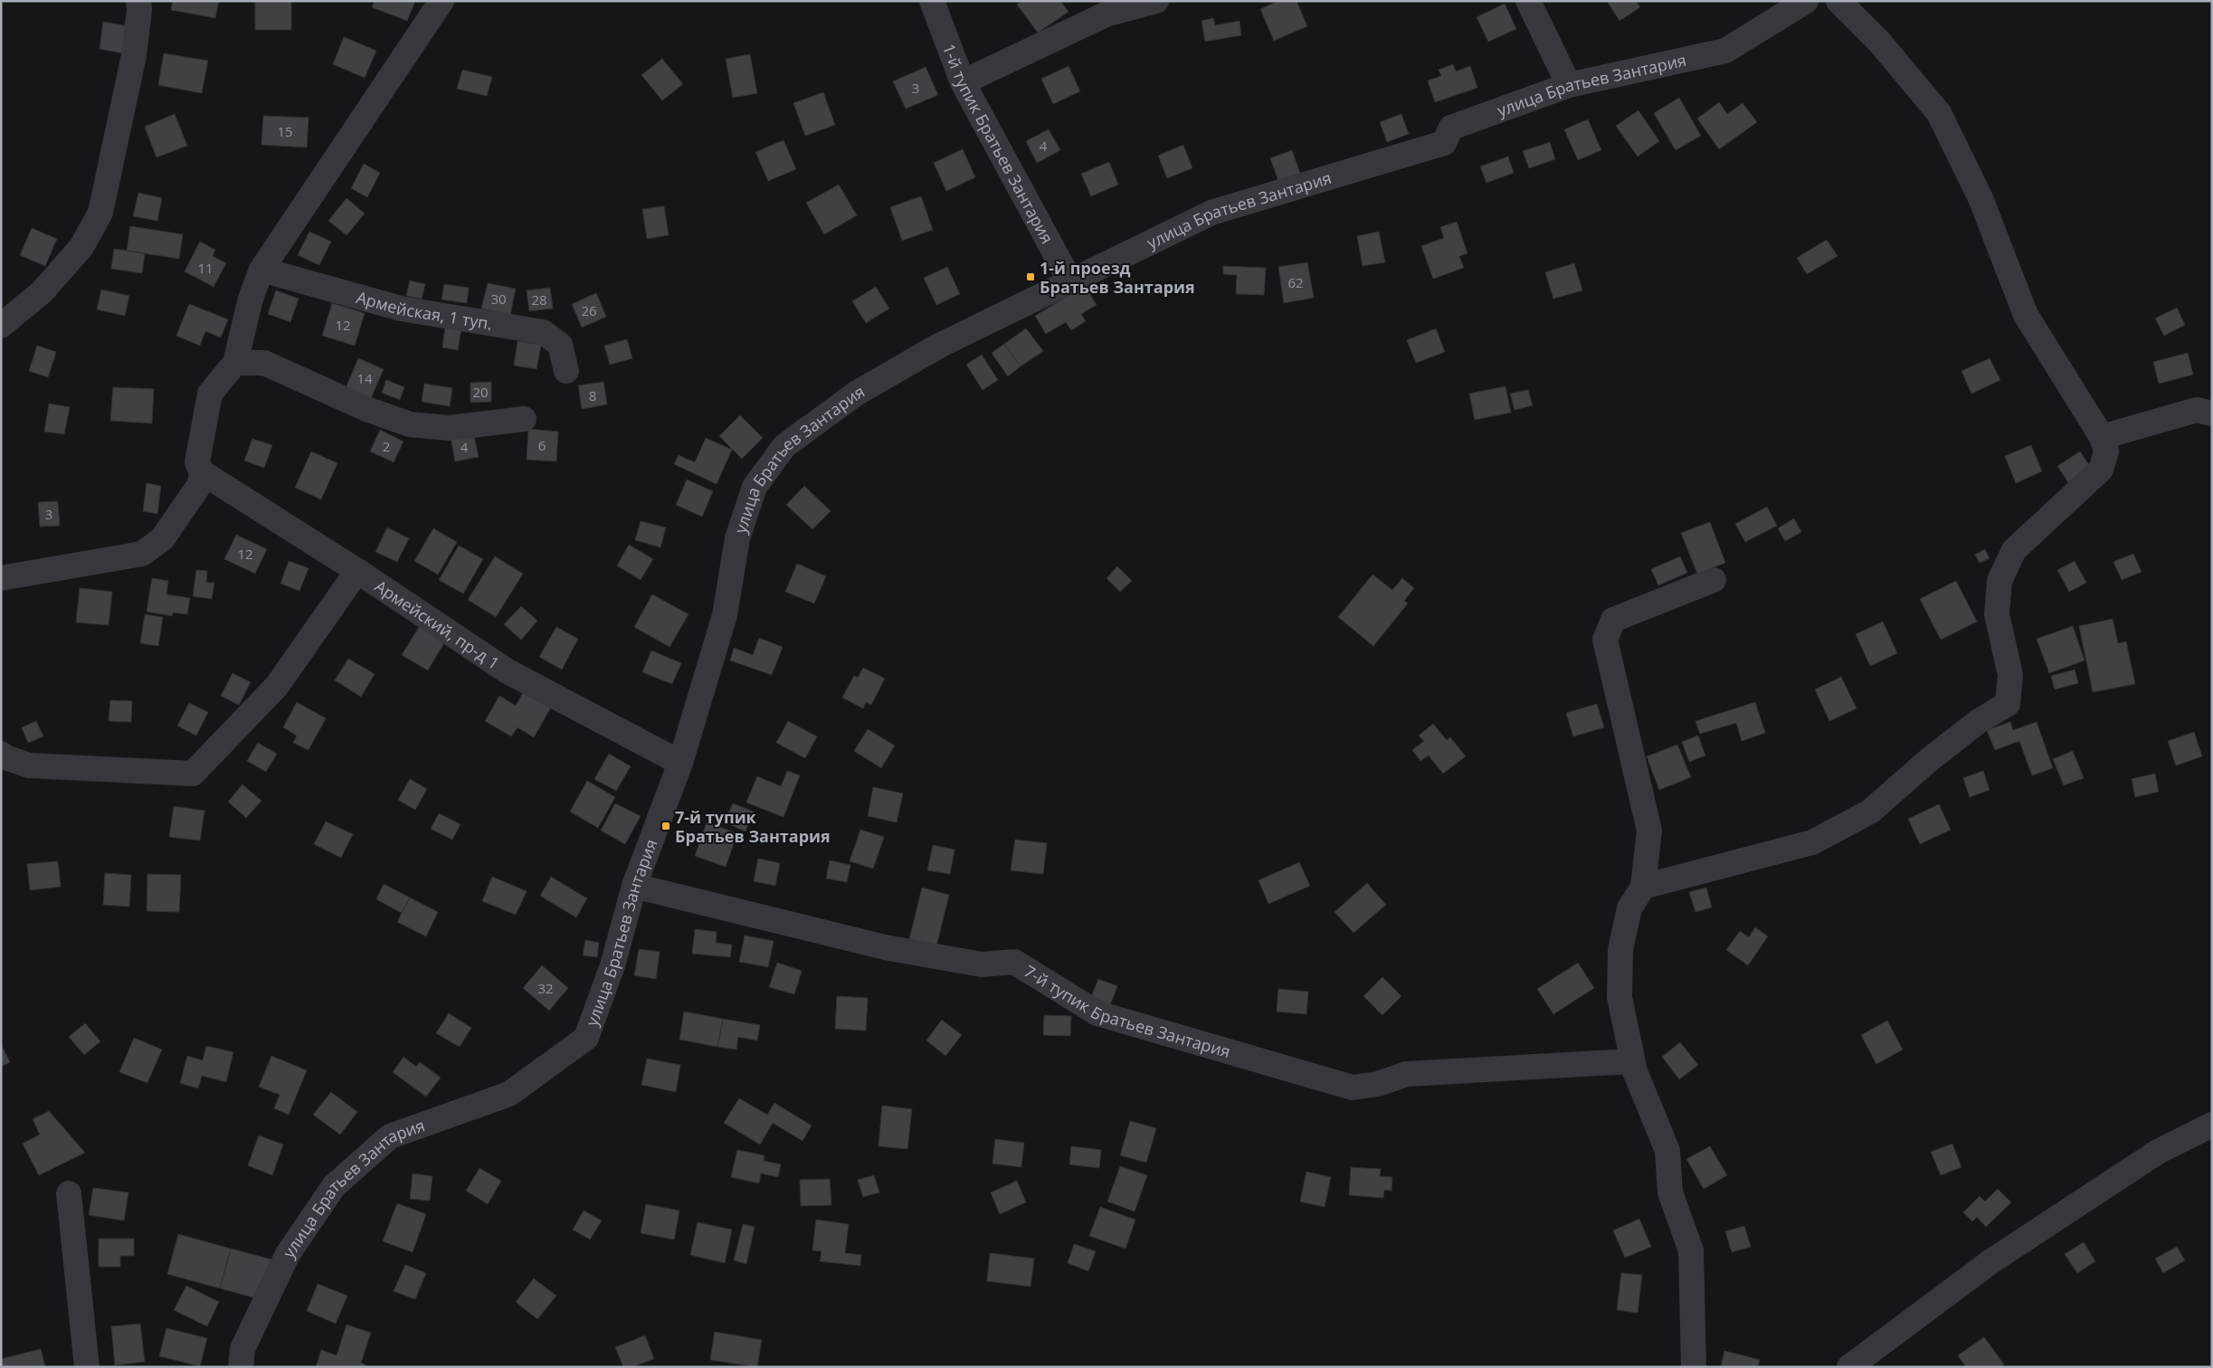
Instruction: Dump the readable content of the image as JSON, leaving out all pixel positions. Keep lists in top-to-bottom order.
{
  "streets": {
    "street": [
      "улица Братьев Зантария",
      "1-й тупик Братьев Зантария",
      "Армейская, 1 туп.",
      "Армейский, пр-д 1",
      "7-й тупик Братьев Зантария"
    ]
  },
  "crossings": [
    ["улица Братьев Зантария", "1-й тупик Братьев Зантария"],
    ["улица Братьев Зантария", "Армейский, пр-д 1"],
    ["улица Братьев Зантария", "7-й тупик Братьев Зантария"]
  ],
  "places": {
    "transit": ["1-й проезд Братьев Зантария", "7-й тупик Братьев Зантария"]
  },
  "house_numbers": [
    "3",
    "15",
    "4",
    "11",
    "62",
    "30",
    "28",
    "26",
    "12",
    "14",
    "20",
    "8",
    "6",
    "2",
    "4",
    "3",
    "12",
    "32"
  ]
}
